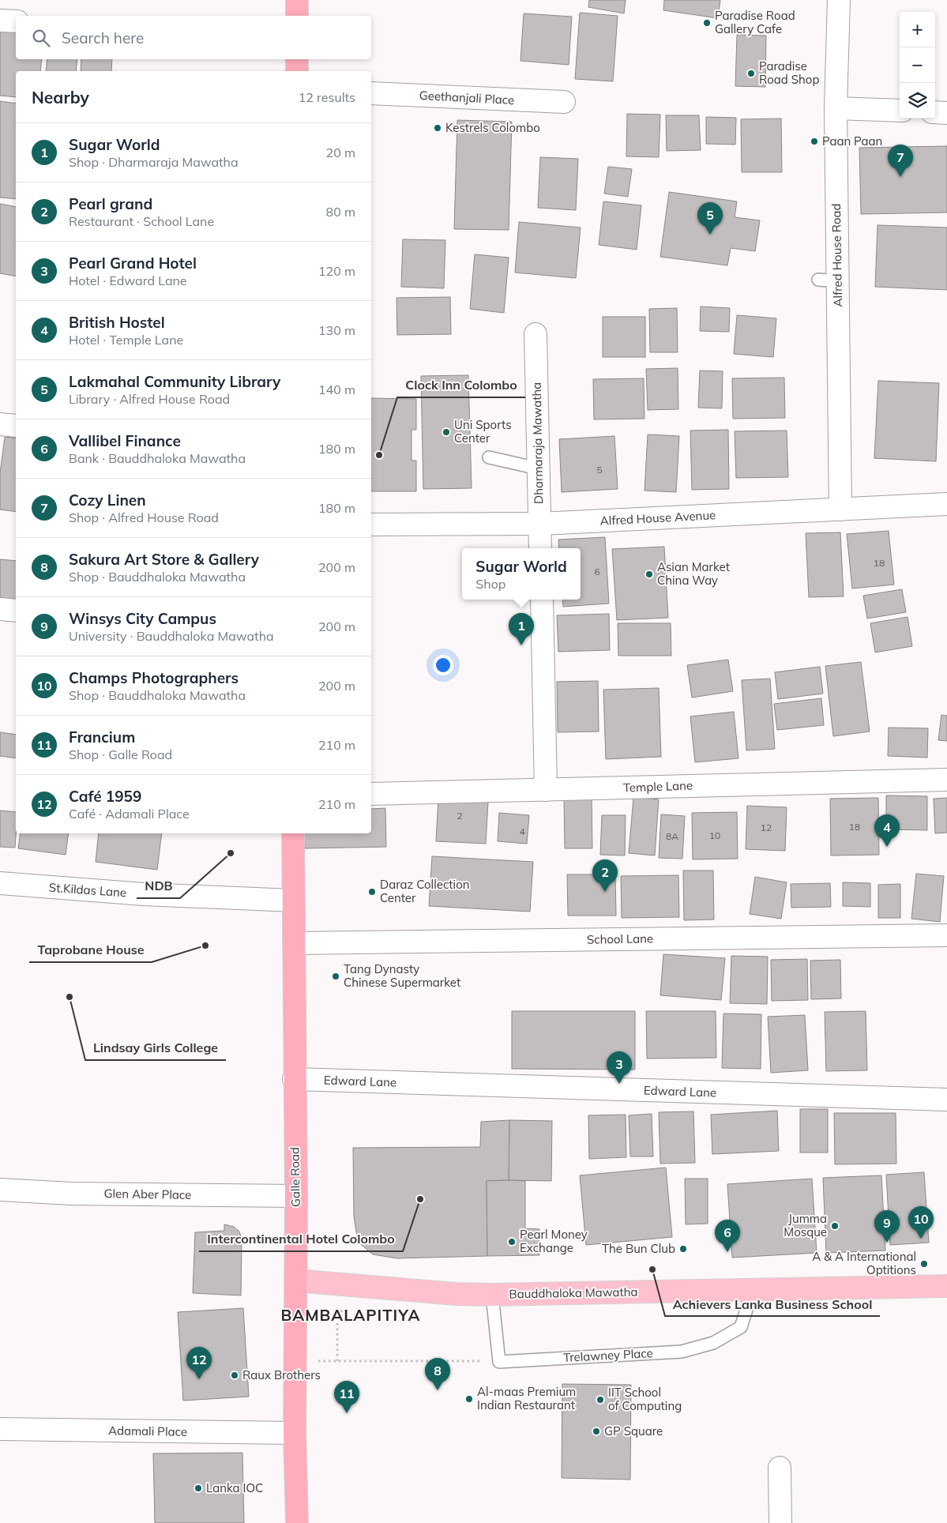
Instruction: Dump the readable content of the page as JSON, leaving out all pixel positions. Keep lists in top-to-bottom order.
{
  "streets": {
    "highway": ["Galle Road"],
    "main road": ["Bauddhaloka Mawatha"],
    "street": [
      "Geethanjali Place",
      "Alfred House Road",
      "Dharmaraja Mawatha",
      "Alfred House Avenue",
      "Temple Lane",
      "St.Kildas Lane",
      "School Lane",
      "Edward Lane",
      "Glen Aber Place",
      "Adamali Place"
    ],
    "lane": ["Trelawney Place"]
  },
  "crossings": [
    ["Alfred House Road", "Alfred House Avenue"],
    ["Dharmaraja Mawatha", "Alfred House Avenue"],
    ["St.Kildas Lane", "Galle Road"],
    ["School Lane", "Galle Road"],
    ["Edward Lane", "Galle Road"],
    ["Galle Road", "Glen Aber Place"],
    ["Galle Road", "Bauddhaloka Mawatha"],
    ["Galle Road", "Adamali Place"],
    ["Bauddhaloka Mawatha", "Trelawney Place"]
  ],
  "districts": ["BAMBALAPITIYA"],
  "places": [
    "Paradise Road Gallery Cafe",
    "Paradise Road Shop",
    "Kestrels Colombo",
    "Paan Paan",
    "Uni Sports Center",
    "Clock Inn Colombo",
    "Asian Market China Way",
    "NDB",
    "Daraz Collection Center",
    "Taprobane House",
    "Tang Dynasty Chinese Supermarket",
    "Lindsay Girls College",
    "Intercontinental Hotel Colombo",
    "Jumma Mosque",
    "Pearl Money Exchange",
    "The Bun Club",
    "A & A International Optitions",
    "Achievers Lanka Business School",
    "Raux Brothers",
    "Al-maas Premium Indian Restaurant",
    "IIT School of Computing",
    "GP Square",
    "Lanka IOC"
  ],
  "house_numbers": [
    "5",
    "18",
    "6",
    "2",
    "18",
    "12",
    "4",
    "10",
    "8A"
  ],
  "page": {
    "map_buttons": ["+", "−"],
    "search": "Search here",
    "heading": ["Nearby", "12 results"],
    "list": [
      {
        "mark": "1",
        "name": "Sugar World",
        "note": "Shop · Dharmaraja Mawatha",
        "value": "20 m"
      },
      {
        "mark": "2",
        "name": "Pearl grand",
        "note": "Restaurant · School Lane",
        "value": "80 m"
      },
      {
        "mark": "3",
        "name": "Pearl Grand Hotel",
        "note": "Hotel · Edward Lane",
        "value": "120 m"
      },
      {
        "mark": "4",
        "name": "British Hostel",
        "note": "Hotel · Temple Lane",
        "value": "130 m"
      },
      {
        "mark": "5",
        "name": "Lakmahal Community Library",
        "note": "Library · Alfred House Road",
        "value": "140 m"
      },
      {
        "mark": "6",
        "name": "Vallibel Finance",
        "note": "Bank · Bauddhaloka Mawatha",
        "value": "180 m"
      },
      {
        "mark": "7",
        "name": "Cozy Linen",
        "note": "Shop · Alfred House Road",
        "value": "180 m"
      },
      {
        "mark": "8",
        "name": "Sakura Art Store & Gallery",
        "note": "Shop · Bauddhaloka Mawatha",
        "value": "200 m"
      },
      {
        "mark": "9",
        "name": "Winsys City Campus",
        "note": "University · Bauddhaloka Mawatha",
        "value": "200 m"
      },
      {
        "mark": "10",
        "name": "Champs Photographers",
        "note": "Shop · Bauddhaloka Mawatha",
        "value": "200 m"
      },
      {
        "mark": "11",
        "name": "Francium",
        "note": "Shop · Galle Road",
        "value": "210 m"
      },
      {
        "mark": "12",
        "name": "Café 1959",
        "note": "Café · Adamali Place",
        "value": "210 m"
      }
    ],
    "pins": [
      "7",
      "5",
      "1",
      "4",
      "2",
      "3",
      "10",
      "9",
      "6",
      "12",
      "8",
      "11"
    ],
    "popup": ["Sugar World", "Shop"]
  }
}
